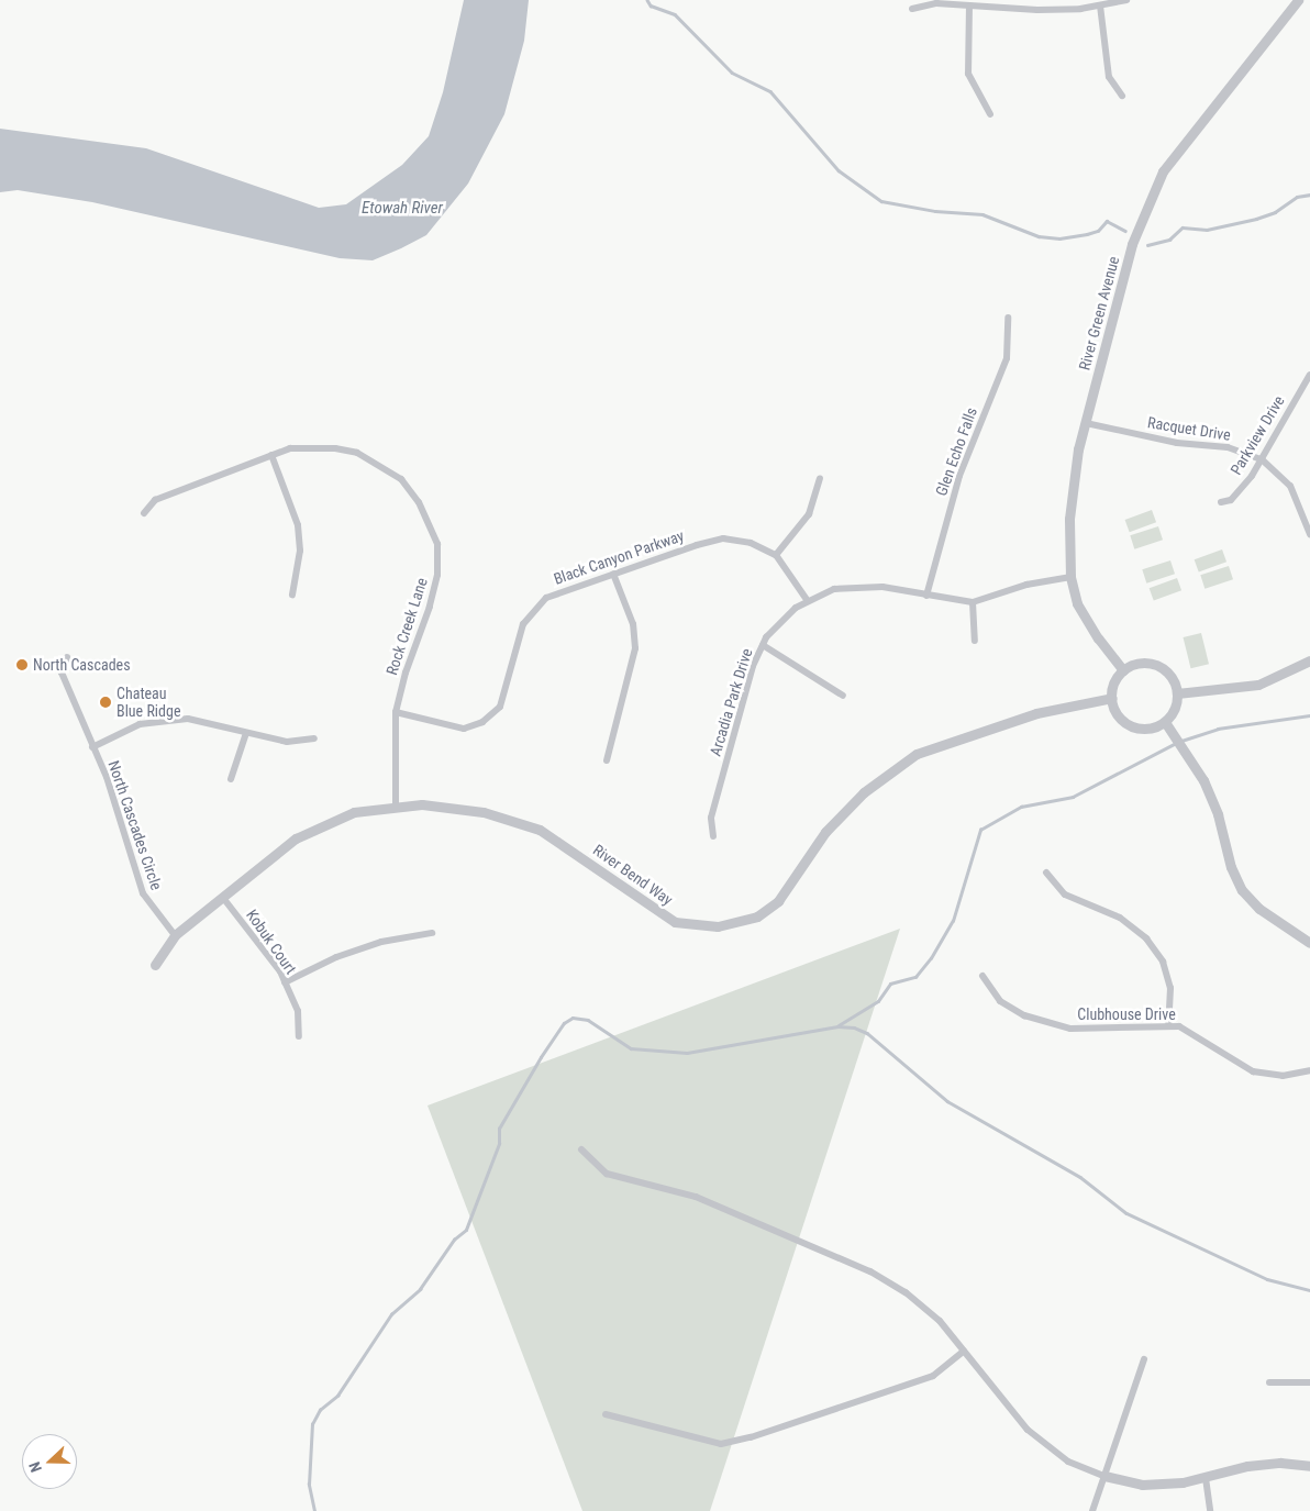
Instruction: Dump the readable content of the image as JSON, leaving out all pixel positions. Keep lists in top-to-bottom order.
{
  "streets": {
    "street": [
      "River Green Avenue",
      "Racquet Drive",
      "Parkview Drive",
      "Glen Echo Falls",
      "Black Canyon Parkway",
      "Rock Creek Lane",
      "Arcadia Park Drive",
      "North Cascades Circle",
      "River Bend Way",
      "Kobuk Court",
      "Clubhouse Drive"
    ]
  },
  "crossings": [
    ["River Green Avenue", "Racquet Drive"],
    ["River Green Avenue", "Arcadia Park Drive"],
    ["River Green Avenue", "River Bend Way"],
    ["Racquet Drive", "Parkview Drive"],
    ["Glen Echo Falls", "Arcadia Park Drive"],
    ["Black Canyon Parkway", "Rock Creek Lane"],
    ["Black Canyon Parkway", "Arcadia Park Drive"],
    ["Rock Creek Lane", "River Bend Way"],
    ["North Cascades Circle", "River Bend Way"],
    ["River Bend Way", "Kobuk Court"]
  ],
  "water": ["Etowah River"],
  "places": ["North Cascades", "Chateau Blue Ridge"],
  "north": "left"
}
